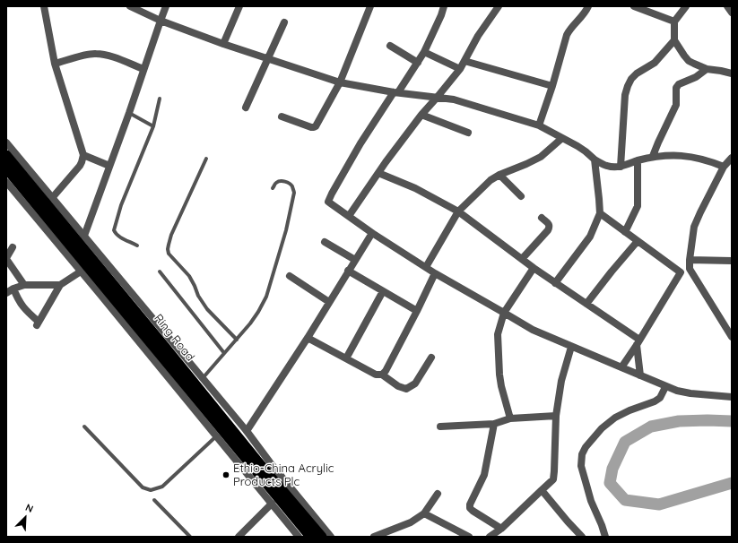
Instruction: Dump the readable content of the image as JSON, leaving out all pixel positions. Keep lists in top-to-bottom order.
{
  "streets": {
    "highway": ["Ring Road"]
  },
  "places": ["Ethio-China Acrylic Products Plc"],
  "north": "top right"
}
